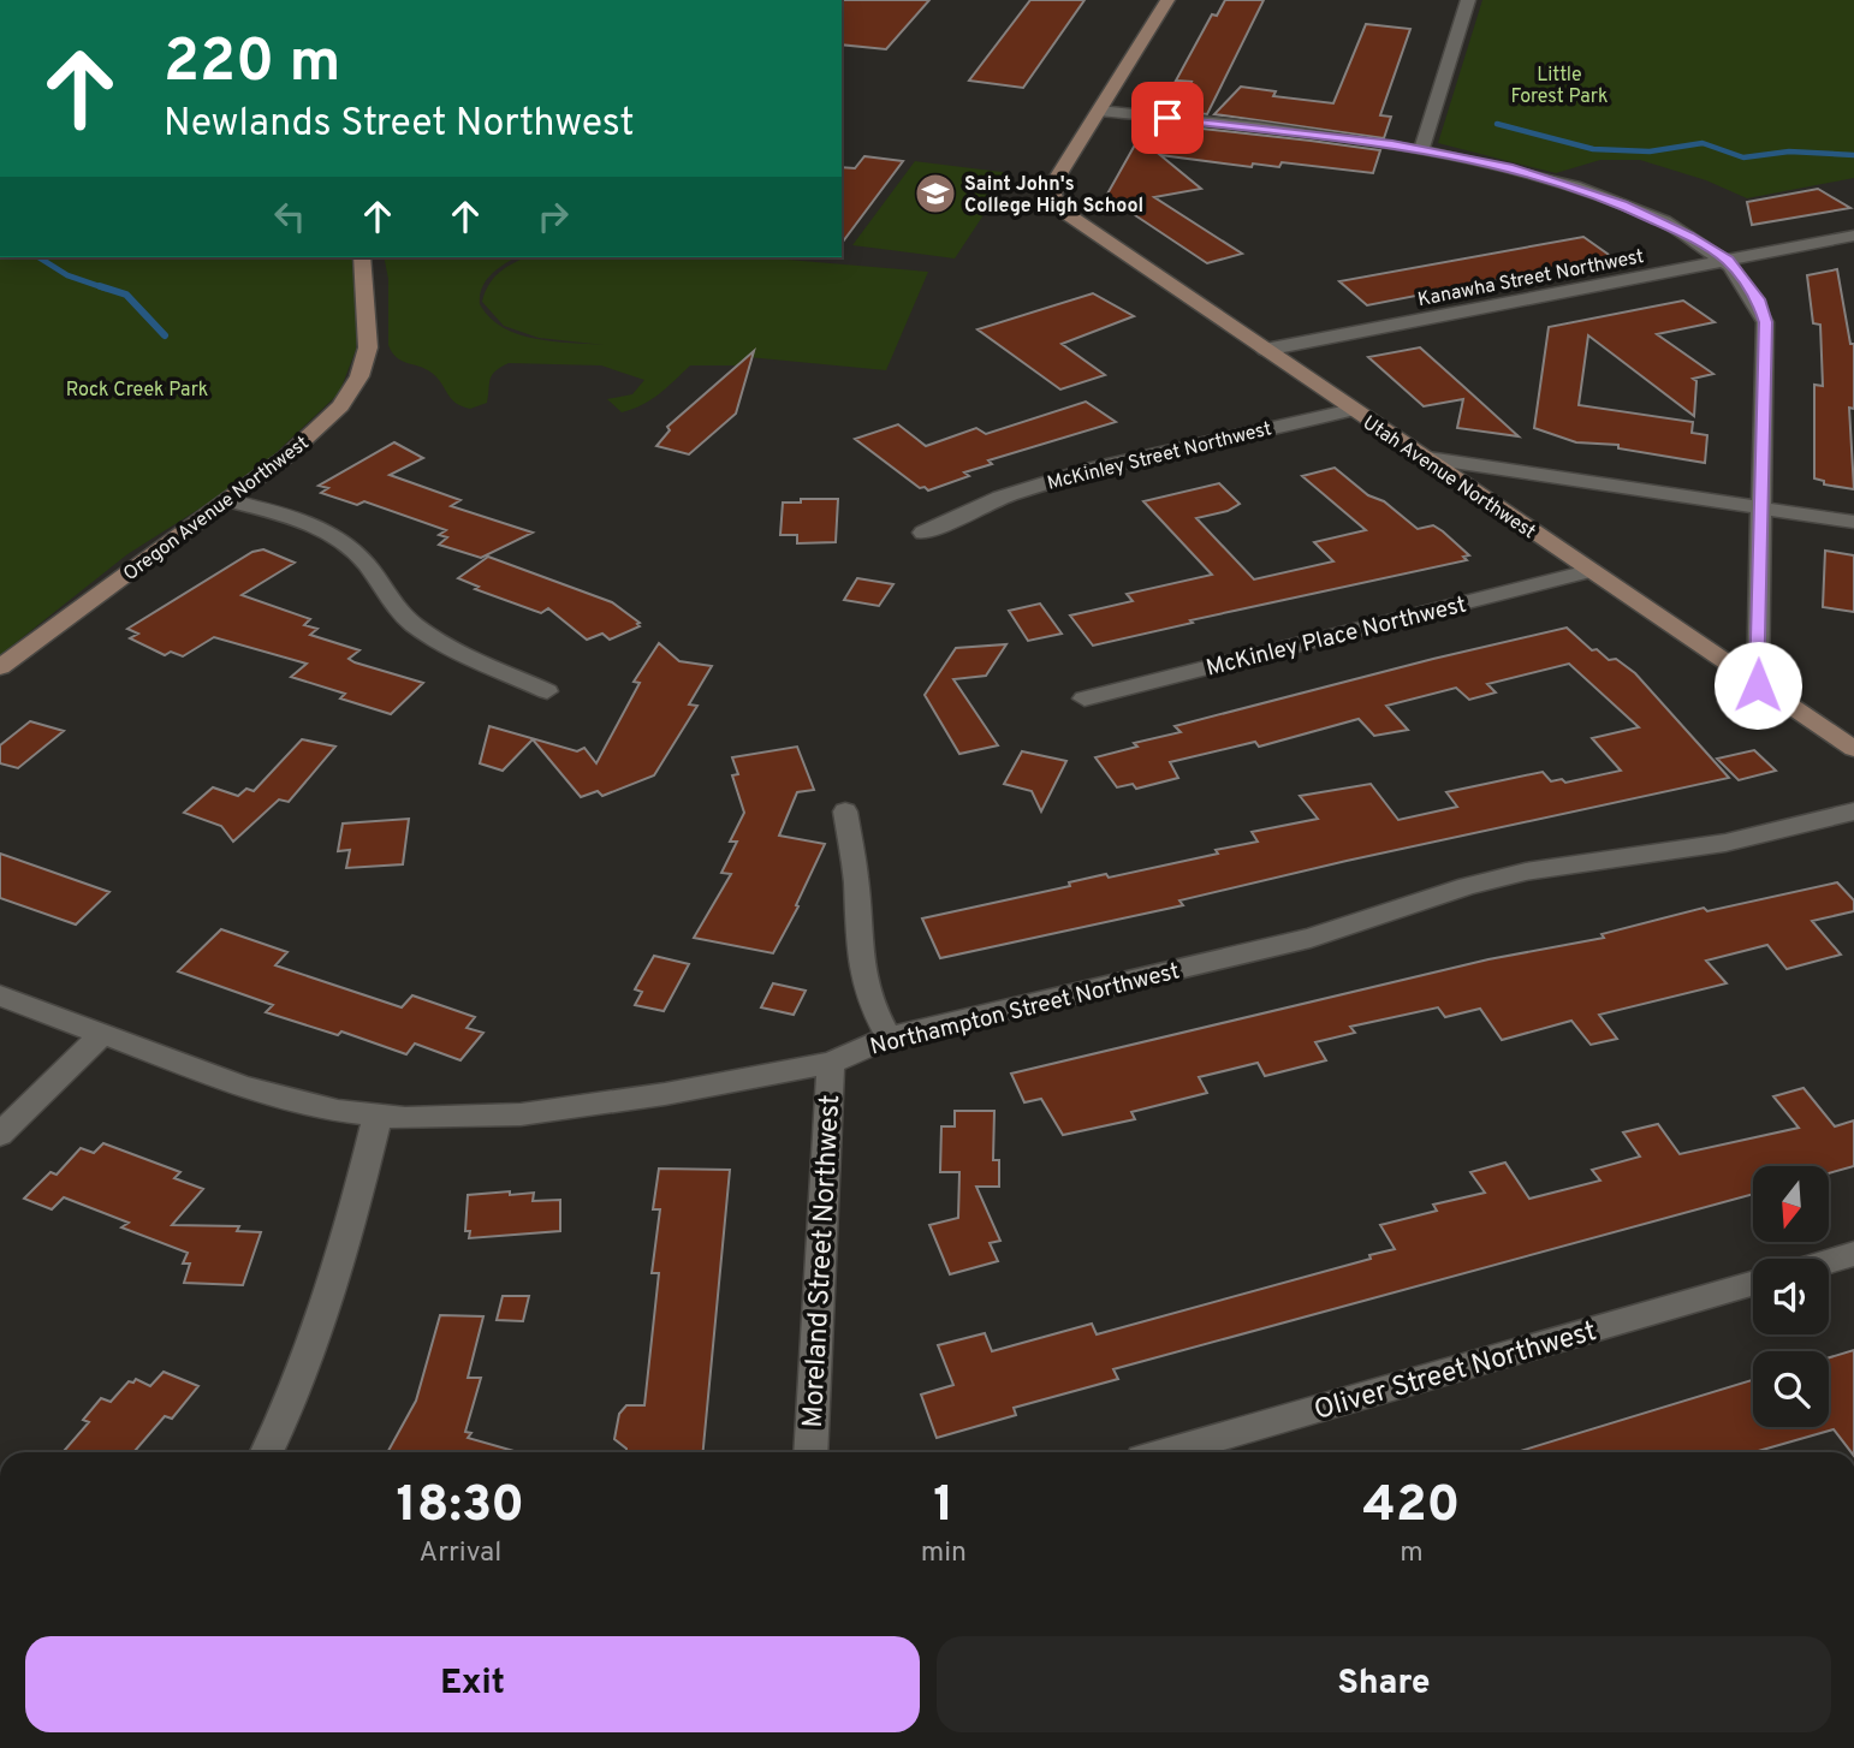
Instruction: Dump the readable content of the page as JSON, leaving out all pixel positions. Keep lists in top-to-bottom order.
{
  "streets": {
    "street": [
      "Kanawha Street Northwest",
      "McKinley Street Northwest",
      "Utah Avenue Northwest",
      "Oregon Avenue Northwest",
      "McKinley Place Northwest",
      "Northampton Street Northwest",
      "Moreland Street Northwest",
      "Oliver Street Northwest"
    ]
  },
  "crossings": [
    ["Kanawha Street Northwest", "Utah Avenue Northwest"],
    ["McKinley Street Northwest", "Utah Avenue Northwest"],
    ["Utah Avenue Northwest", "McKinley Place Northwest"],
    ["Northampton Street Northwest", "Moreland Street Northwest"]
  ],
  "parks": ["Little Forest Park", "Rock Creek Park"],
  "places": {
    "school or university": ["Saint John's College High School"]
  },
  "north": "bottom",
  "page": {
    "turn": ["220 m", "Newlands Street Northwest"],
    "eta": [
      "18:30",
      "Arrival",
      "1",
      "min",
      "420",
      "m"
    ],
    "buttons": ["Exit", "Share"]
  }
}
